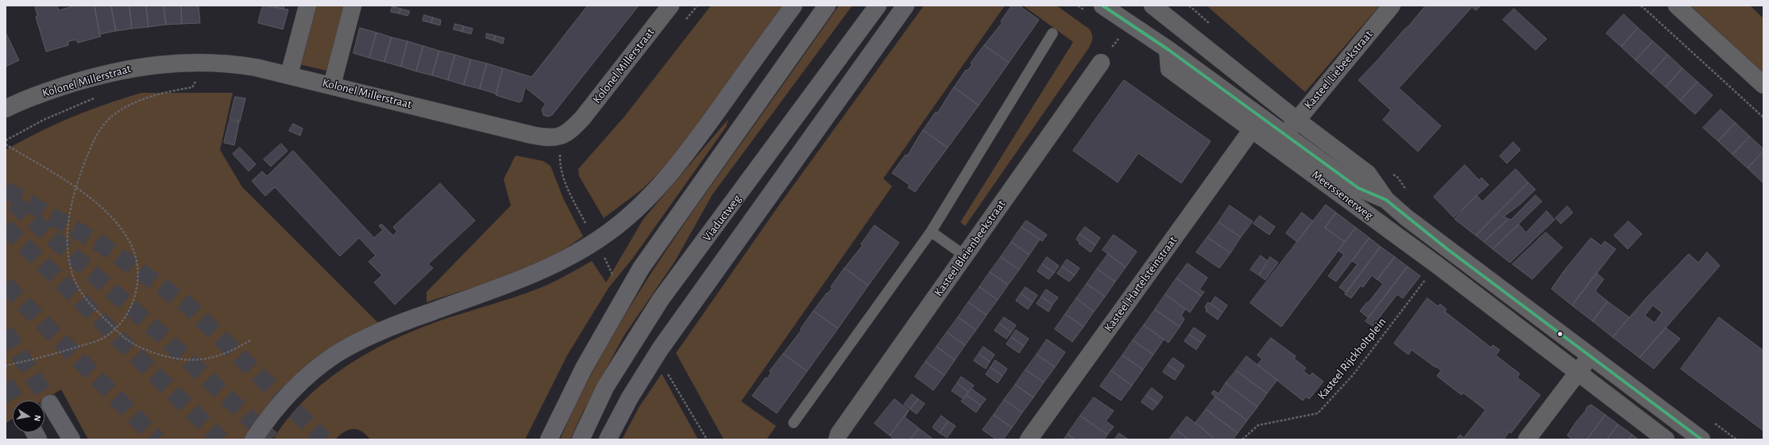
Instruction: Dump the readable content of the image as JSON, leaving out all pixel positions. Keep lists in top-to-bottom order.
{
  "streets": {
    "main road": ["Viaductweg"],
    "street": [
      "Kolonel Millerstraat",
      "Kasteel Liebeekstraat",
      "Meerssenerweg",
      "Kasteel Bleienbeekstraat",
      "Kasteel Hartelsteinstraat"
    ],
    "path": ["Kasteel Rijckholtplein"]
  },
  "crossings": [
    ["Kasteel Liebeekstraat", "Meerssenerweg"],
    ["Meerssenerweg", "Kasteel Hartelsteinstraat"],
    ["Meerssenerweg", "Kasteel Rijckholtplein"]
  ],
  "north": "right"
}
